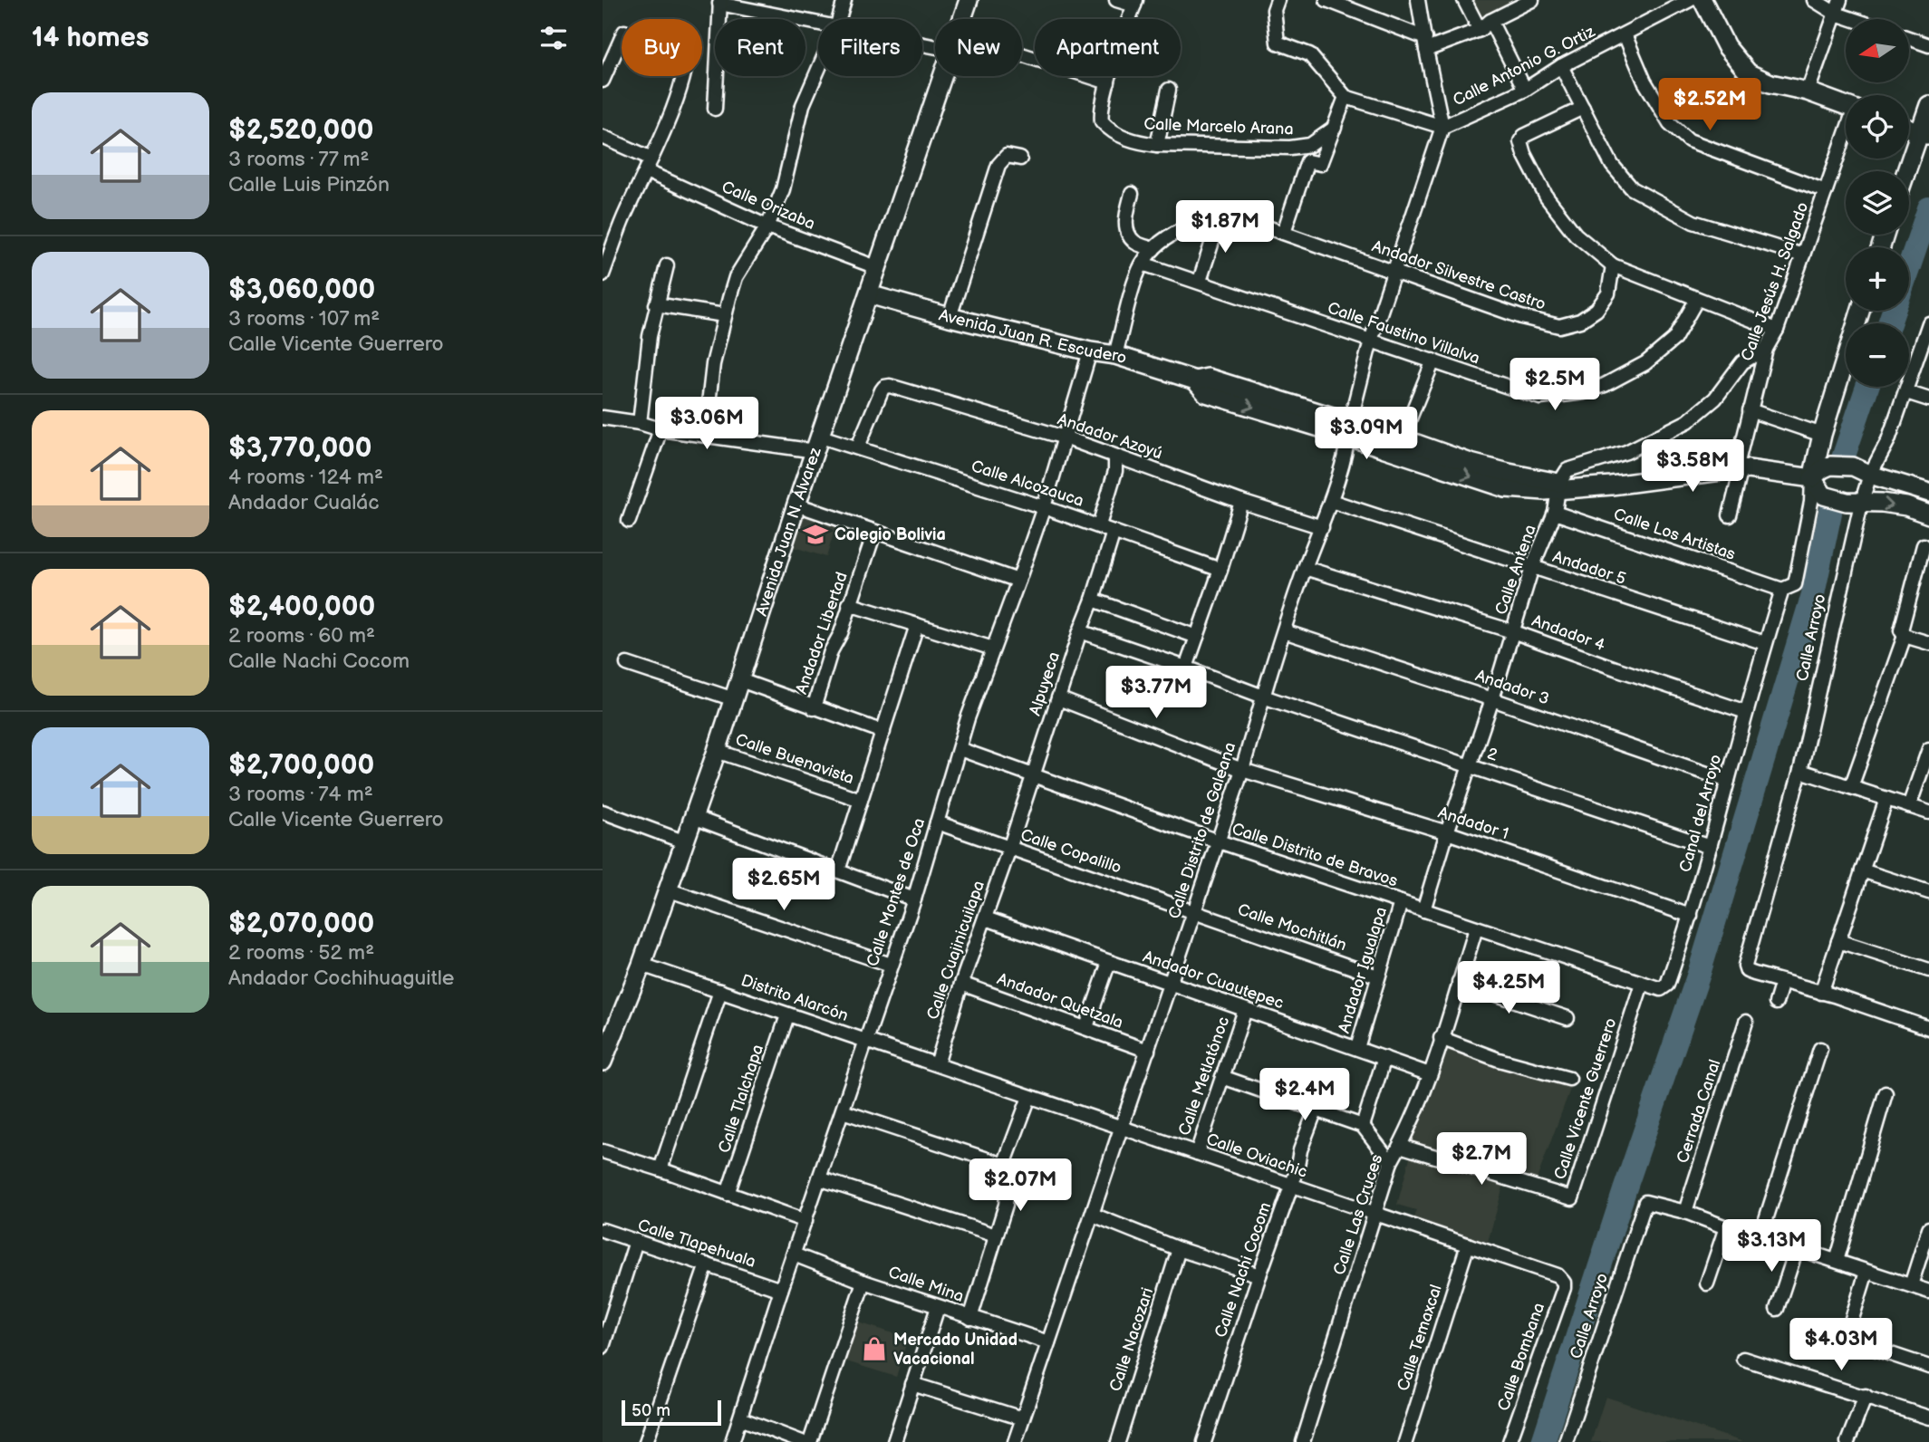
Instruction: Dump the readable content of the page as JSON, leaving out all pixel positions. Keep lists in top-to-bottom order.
{
  "streets": {
    "main road": ["Avenida Juan R. Escudero", "Avenida Juan N. Álvarez"],
    "street": [
      "Calle Antonio G. Ortiz",
      "Calle Marcelo Arana",
      "Calle Orizaba",
      "Andador Silvestre Castro",
      "Calle Jesús H. Salgado",
      "Calle Faustino Villalva",
      "Andador Azoyú",
      "Calle Alcozauca",
      "Calle Los Artistas",
      "Andador 5",
      "Calle Antena",
      "Andador Libertad",
      "Andador 4",
      "Calle Arroyo",
      "Alpuyeca",
      "Andador 3",
      "2",
      "Calle Buenavista",
      "Canal del Arroyo",
      "Andador 1",
      "Calle Distrito de Galeana",
      "Calle Copalillo",
      "Calle Distrito de Bravos",
      "Calle Montes de Oca",
      "Calle Mochitlán",
      "Calle Cuajinicuilapa",
      "Andador Igualapa",
      "Andador Cuautepec",
      "Distrito Alarcón",
      "Andador Quetzala",
      "Calle Metlatónoc",
      "Calle Tlalchapa",
      "Calle Vicente Guerrero",
      "Cerrada Canal",
      "Calle Oviachic",
      "Calle Las Cruces",
      "Calle Tlapehuala",
      "Calle Nachi Cocom",
      "Calle Mina",
      "Calle Temaxcal",
      "Calle Nacozari",
      "Calle Bombana"
    ]
  },
  "crossings": [
    ["Calle Antonio G. Ortiz", "Calle Distrito de Galeana"],
    ["Calle Orizaba", "Avenida Juan N. Álvarez"],
    ["Andador Silvestre Castro", "Calle Faustino Villalva"],
    ["Andador Silvestre Castro", "Calle Distrito de Galeana"],
    ["Calle Jesús H. Salgado", "Avenida Juan R. Escudero"],
    ["Calle Faustino Villalva", "Calle Distrito de Galeana"],
    ["Avenida Juan R. Escudero", "Avenida Juan N. Álvarez"],
    ["Avenida Juan R. Escudero", "Calle Antena"],
    ["Avenida Juan R. Escudero", "Canal del Arroyo"],
    ["Avenida Juan R. Escudero", "Calle Distrito de Galeana"],
    ["Avenida Juan R. Escudero", "Calle Montes de Oca"],
    ["Andador Azoyú", "Calle Alcozauca"],
    ["Andador Azoyú", "Calle Distrito de Galeana"],
    ["Andador Azoyú", "Calle Montes de Oca"],
    ["Calle Alcozauca", "Avenida Juan N. Álvarez"],
    ["Calle Alcozauca", "Alpuyeca"],
    ["Calle Alcozauca", "Calle Montes de Oca"],
    ["Avenida Juan N. Álvarez", "Calle Buenavista"],
    ["Avenida Juan N. Álvarez", "Distrito Alarcón"],
    ["Calle Los Artistas", "Calle Antena"],
    ["Calle Los Artistas", "Canal del Arroyo"],
    ["Andador 5", "Calle Antena"],
    ["Andador 5", "Canal del Arroyo"],
    ["Andador 5", "Calle Distrito de Galeana"],
    ["Calle Antena", "Andador 4"],
    ["Calle Antena", "Andador 3"],
    ["Calle Antena", "2"],
    ["Calle Antena", "Andador 1"],
    ["Calle Antena", "Calle Distrito de Bravos"],
    ["Andador 4", "Canal del Arroyo"],
    ["Andador 4", "Calle Distrito de Galeana"],
    ["Calle Arroyo", "Cerrada Canal"],
    ["Alpuyeca", "2"],
    ["Alpuyeca", "Andador 1"],
    ["Alpuyeca", "Calle Copalillo"],
    ["Alpuyeca", "Calle Distrito de Bravos"],
    ["Alpuyeca", "Calle Cuajinicuilapa"],
    ["Andador 3", "Canal del Arroyo"],
    ["Andador 3", "Calle Distrito de Galeana"],
    ["2", "Canal del Arroyo"],
    ["2", "Calle Distrito de Galeana"],
    ["Canal del Arroyo", "Andador 1"],
    ["Canal del Arroyo", "Calle Distrito de Bravos"],
    ["Andador 1", "Calle Distrito de Galeana"],
    ["Calle Distrito de Galeana", "Calle Copalillo"],
    ["Calle Distrito de Galeana", "Calle Distrito de Bravos"],
    ["Calle Distrito de Galeana", "Calle Mochitlán"],
    ["Calle Distrito de Galeana", "Andador Cuautepec"],
    ["Calle Distrito de Galeana", "Andador Quetzala"],
    ["Calle Distrito de Galeana", "Calle Oviachic"],
    ["Calle Distrito de Galeana", "Calle Mina"],
    ["Calle Copalillo", "Calle Montes de Oca"],
    ["Calle Copalillo", "Calle Mochitlán"],
    ["Calle Copalillo", "Calle Cuajinicuilapa"],
    ["Calle Distrito de Bravos", "Calle Montes de Oca"],
    ["Calle Distrito de Bravos", "Andador Igualapa"],
    ["Calle Distrito de Bravos", "Calle Vicente Guerrero"],
    ["Calle Distrito de Bravos", "Calle Las Cruces"],
    ["Calle Montes de Oca", "Distrito Alarcón"],
    ["Calle Montes de Oca", "Calle Tlapehuala"],
    ["Calle Montes de Oca", "Calle Mina"],
    ["Calle Mochitlán", "Andador Igualapa"],
    ["Calle Cuajinicuilapa", "Andador Cuautepec"],
    ["Calle Cuajinicuilapa", "Distrito Alarcón"],
    ["Calle Cuajinicuilapa", "Andador Quetzala"],
    ["Calle Cuajinicuilapa", "Calle Oviachic"],
    ["Andador Igualapa", "Andador Cuautepec"],
    ["Andador Cuautepec", "Calle Metlatónoc"],
    ["Andador Cuautepec", "Calle Las Cruces"],
    ["Distrito Alarcón", "Calle Tlalchapa"],
    ["Distrito Alarcón", "Calle Oviachic"],
    ["Calle Metlatónoc", "Calle Oviachic"],
    ["Calle Vicente Guerrero", "Calle Las Cruces"],
    ["Calle Oviachic", "Calle Las Cruces"],
    ["Calle Oviachic", "Calle Nachi Cocom"],
    ["Calle Oviachic", "Calle Temaxcal"],
    ["Calle Oviachic", "Calle Bombana"]
  ],
  "places": {
    "school or university": ["Colegio Bolivia"],
    "shop": ["Mercado Unidad Vacacional"]
  },
  "scale_bar": "50 m",
  "north": "left",
  "page": {
    "heading": "14 homes",
    "map_buttons": ["+", "−"],
    "chip": [
      "Buy",
      "Rent",
      "Filters",
      "New",
      "Apartment"
    ],
    "list": [
      {
        "name": "$2,520,000",
        "note": "3 rooms · 77 m² · Calle Luis Pinzón"
      },
      {
        "name": "$3,060,000",
        "note": "3 rooms · 107 m² · Calle Vicente Guerrero"
      },
      {
        "name": "$3,770,000",
        "note": "4 rooms · 124 m² · Andador Cualác"
      },
      {
        "name": "$2,400,000",
        "note": "2 rooms · 60 m² · Calle Nachi Cocom"
      },
      {
        "name": "$2,700,000",
        "note": "3 rooms · 74 m² · Calle Vicente Guerrero"
      },
      {
        "name": "$2,070,000",
        "note": "2 rooms · 52 m² · Andador Cochihuaguitle"
      }
    ],
    "price": [
      "$2.52M",
      "$1.87M",
      "$2.5M",
      "$3.06M",
      "$3.09M",
      "$3.58M",
      "$3.77M",
      "$2.65M",
      "$4.25M",
      "$2.4M",
      "$2.7M",
      "$2.07M",
      "$3.13M",
      "$4.03M"
    ],
    "scale": "50 m"
  }
}
